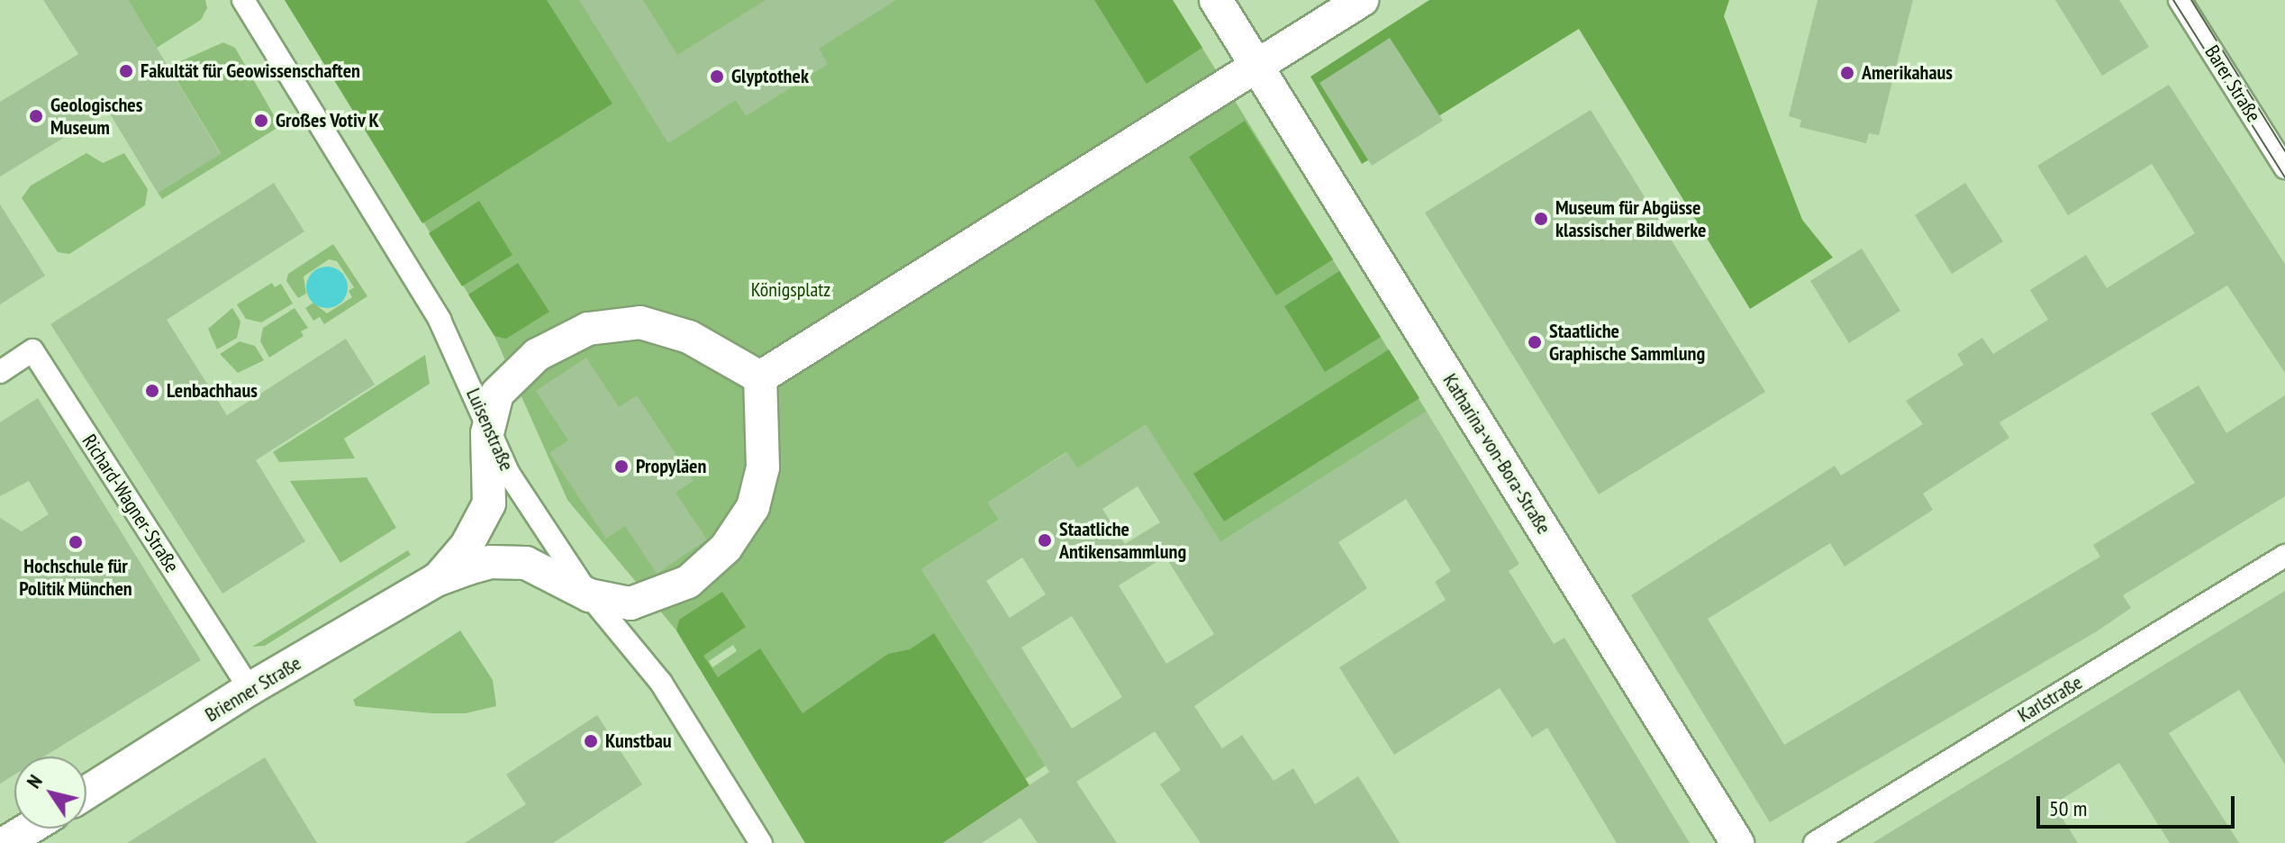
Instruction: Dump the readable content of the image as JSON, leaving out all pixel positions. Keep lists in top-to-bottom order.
{
  "streets": {
    "main road": ["Katharina-von-Bora-Straße", "Brienner Straße"],
    "street": [
      "Barer Straße",
      "Luisenstraße",
      "Richard-Wagner-Straße",
      "Karlstraße"
    ]
  },
  "crossings": [
    ["Richard-Wagner-Straße", "Brienner Straße"]
  ],
  "parks": ["Königsplatz"],
  "places": [
    "Fakultät für Geowissenschaften",
    "Amerikahaus",
    "Glyptothek",
    "Geologisches Museum",
    "Großes Votiv K",
    "Museum für Abgüsse klassischer Bildwerke",
    "Staatliche Graphische Sammlung",
    "Lenbachhaus",
    "Propyläen",
    "Staatliche Antikensammlung",
    "Hochschule für Politik München",
    "Kunstbau"
  ],
  "scale_bar": "50 m",
  "north": "top left"
}
